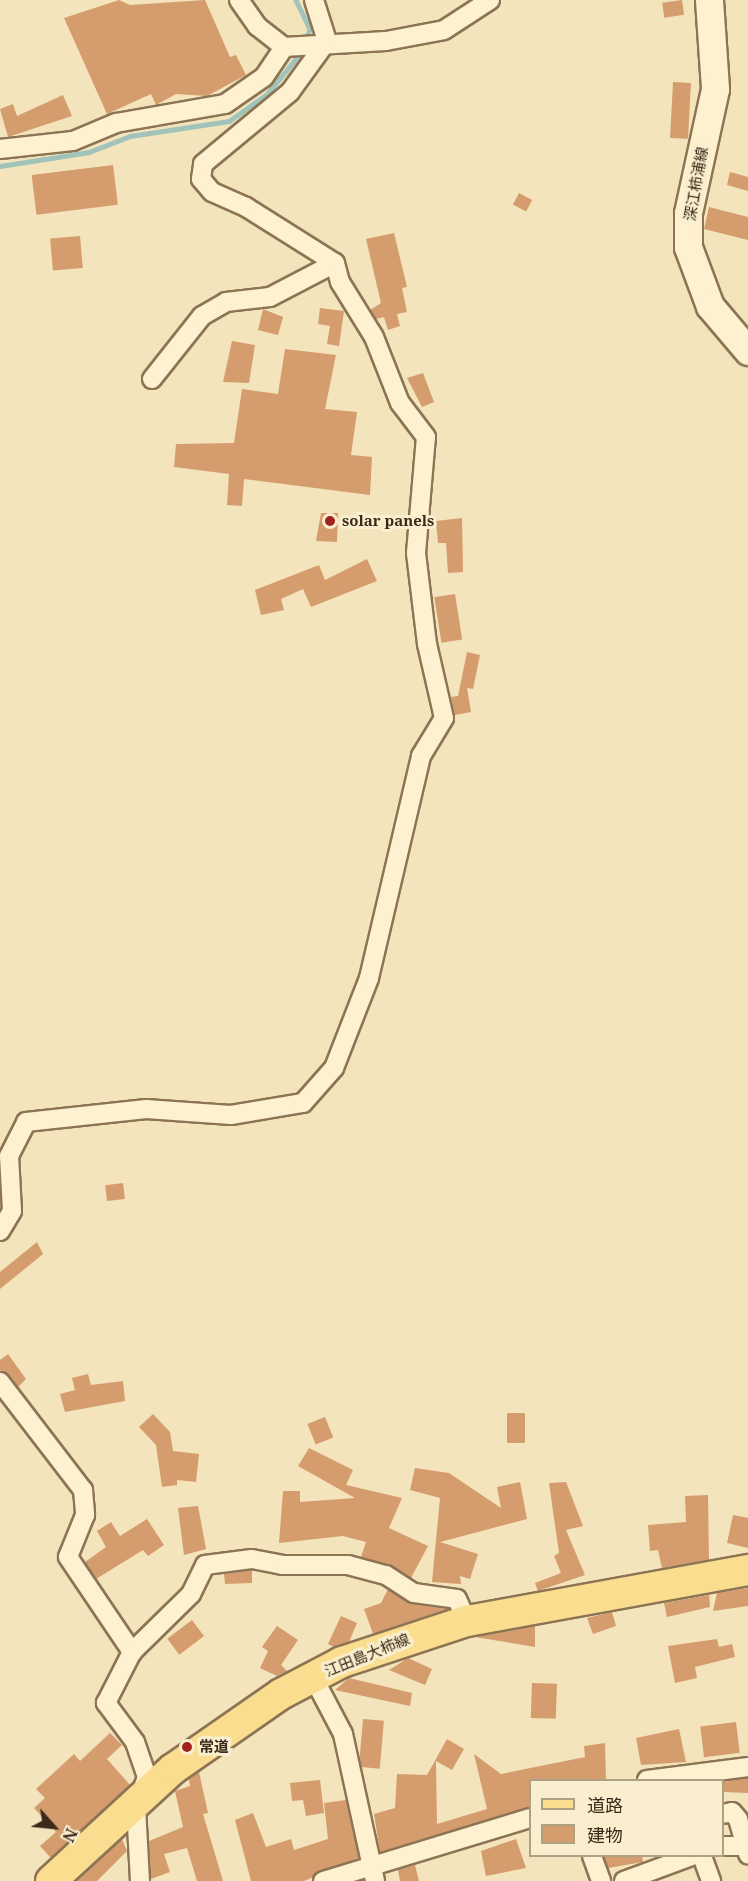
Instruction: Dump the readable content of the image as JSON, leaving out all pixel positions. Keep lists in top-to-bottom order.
{
  "streets": {
    "main road": ["深江柿浦線", "江田島大柿線"]
  },
  "places": ["solar panels", "常道"],
  "legend": ["道路", "建物"],
  "north": "bottom right"
}
